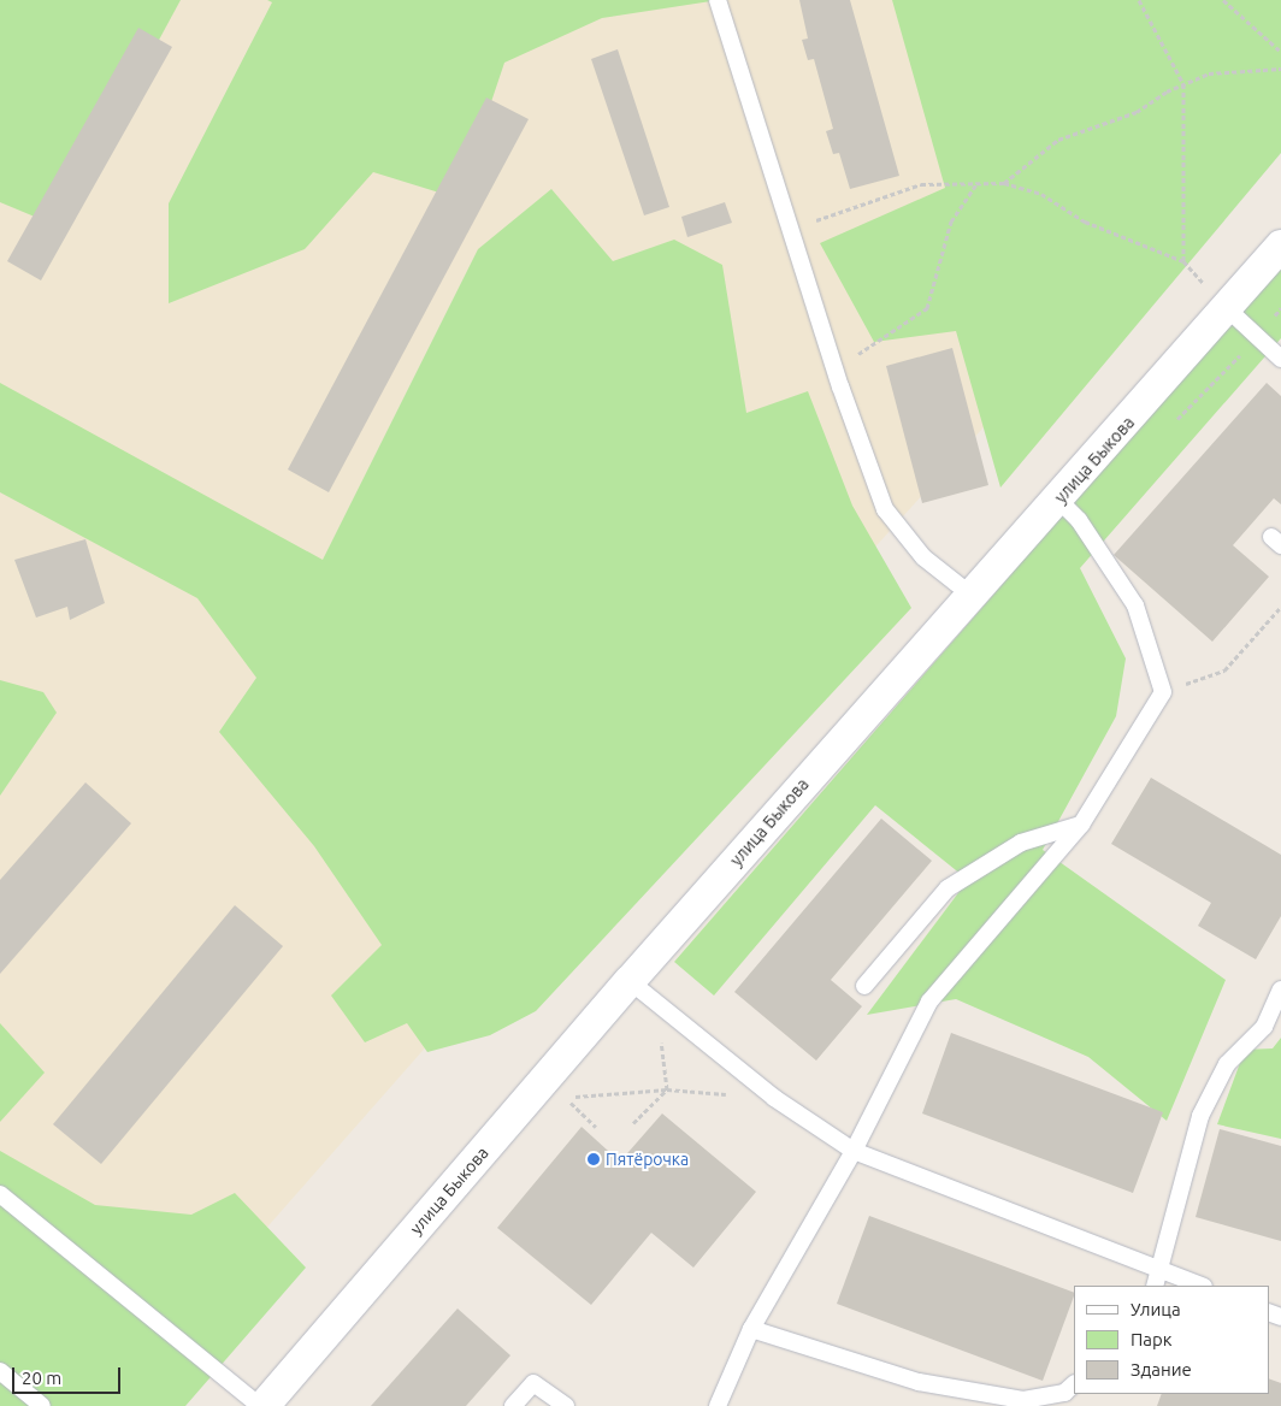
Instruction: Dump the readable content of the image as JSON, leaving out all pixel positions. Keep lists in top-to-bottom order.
{
  "streets": {
    "street": ["улица Быкова"]
  },
  "places": ["Пятёрочка"],
  "legend": ["Улица", "Парк", "Здание"],
  "scale_bar": "20 m"
}
